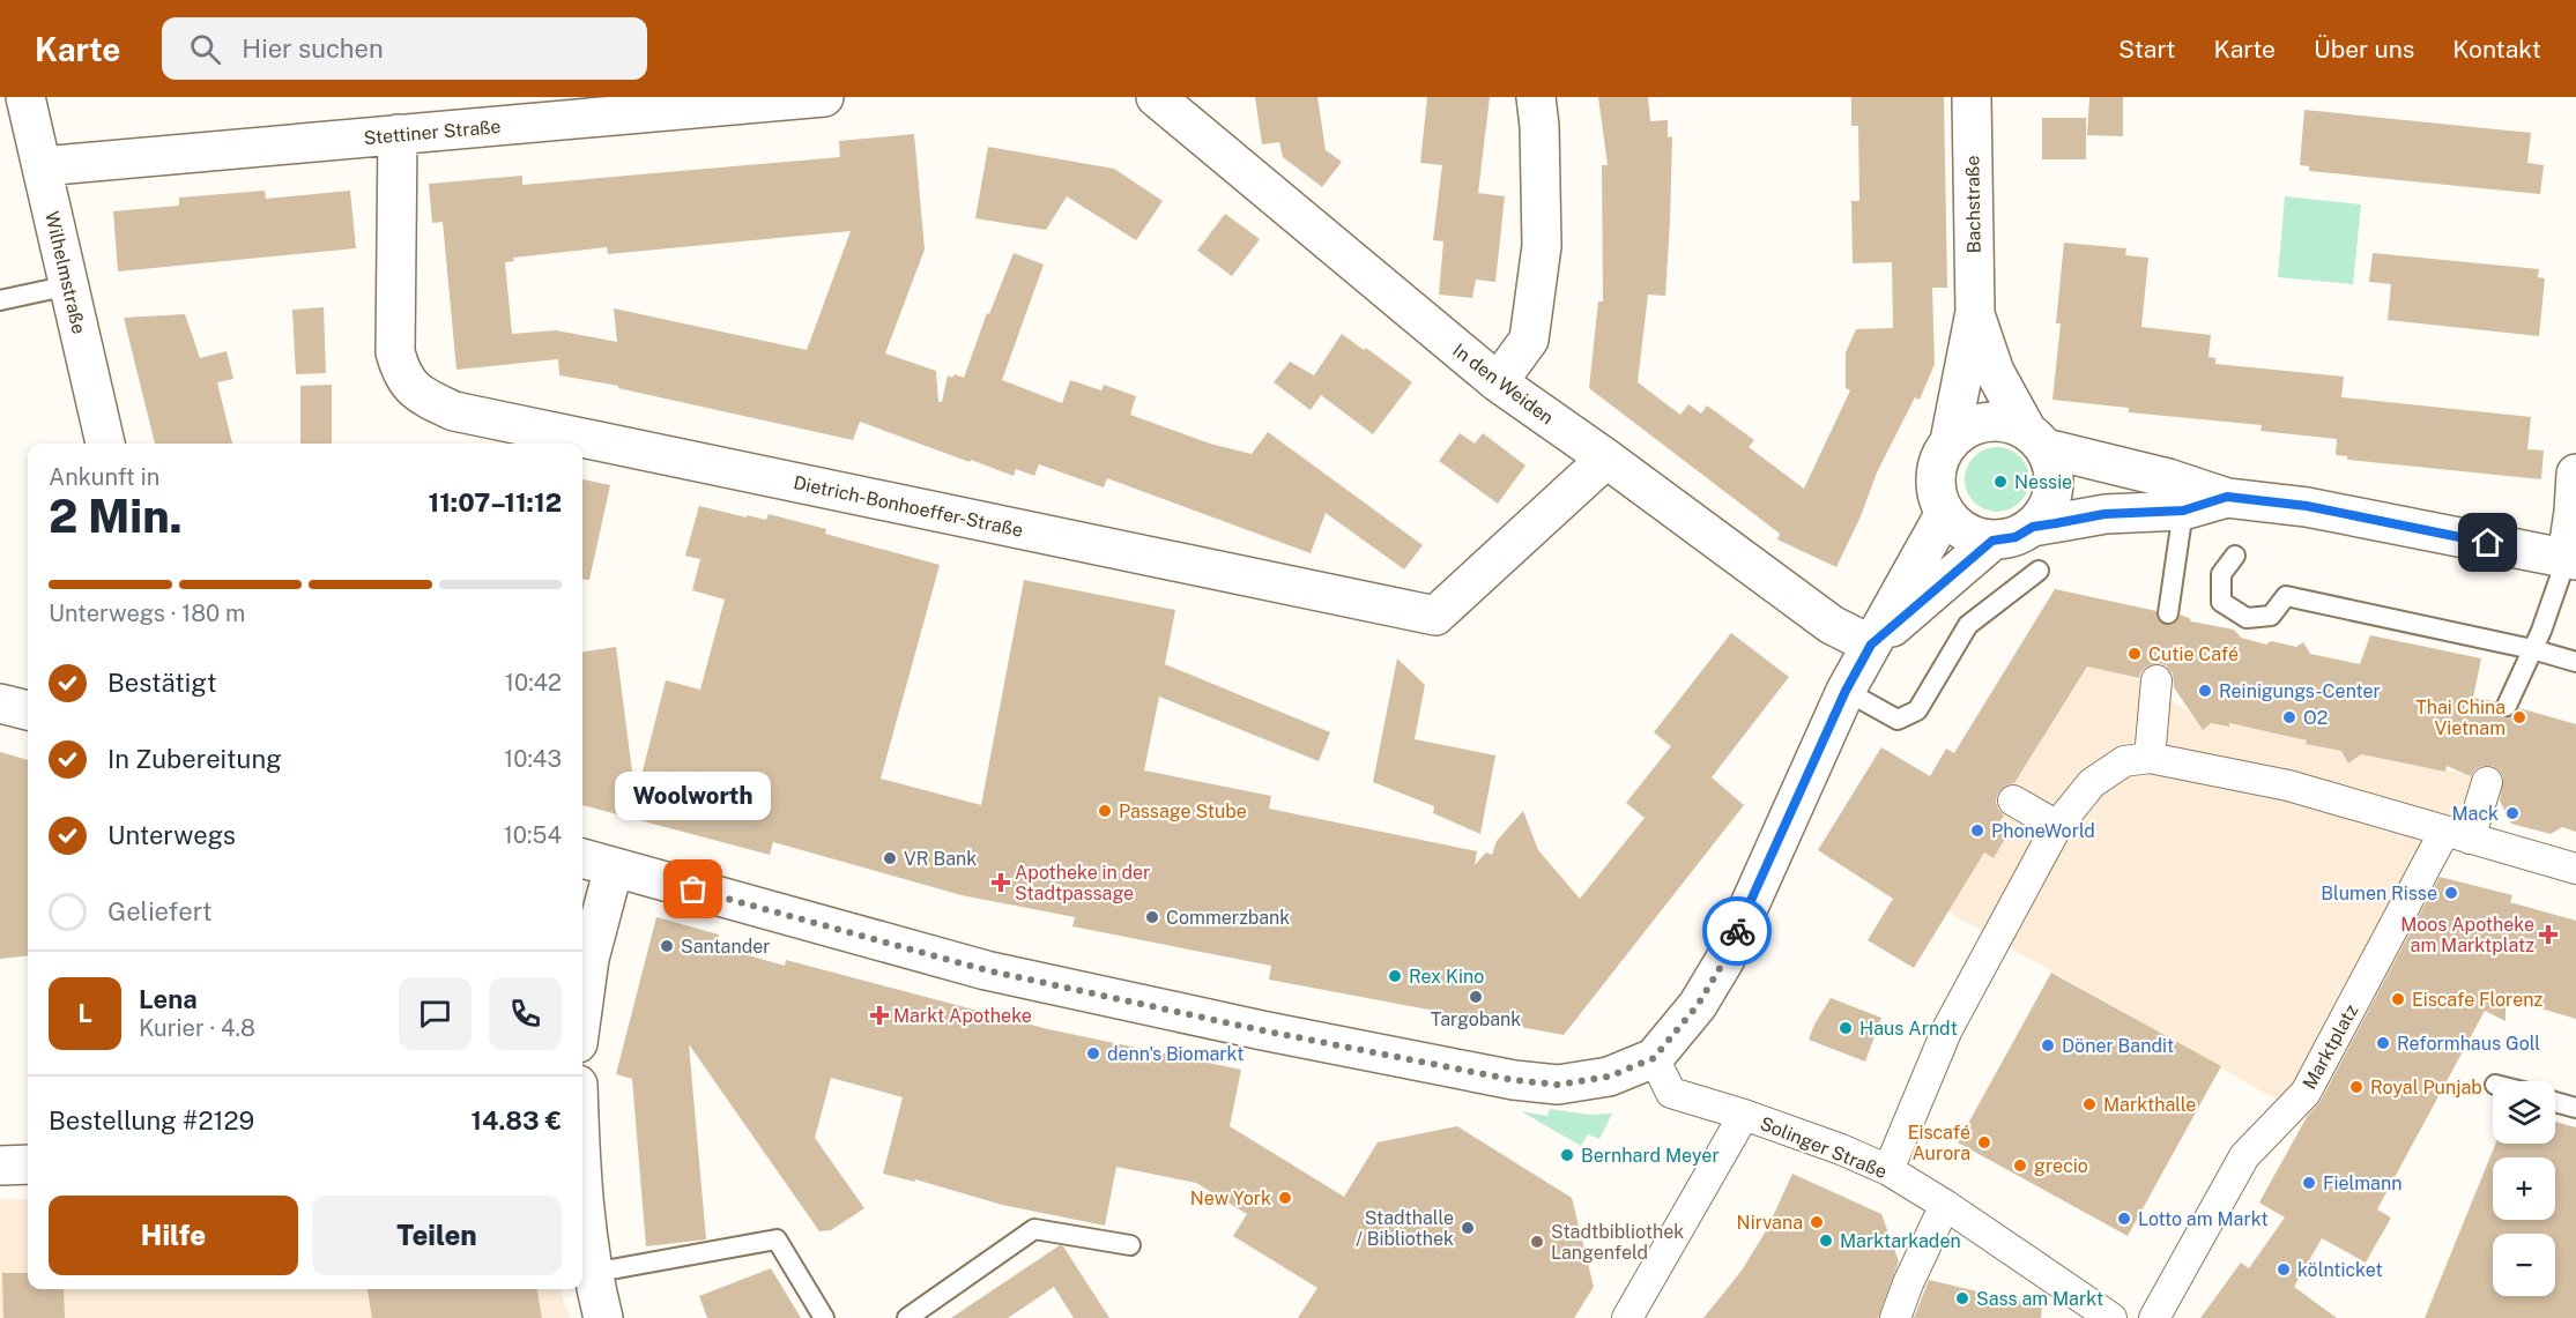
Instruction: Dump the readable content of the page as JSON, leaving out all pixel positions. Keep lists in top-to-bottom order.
{
  "streets": {
    "street": [
      "Stettiner Straße",
      "Bachstraße",
      "Wilhelmstraße",
      "In den Weiden",
      "Dietrich-Bonhoeffer-Straße",
      "Marktplatz",
      "Solinger Straße"
    ]
  },
  "crossings": [
    ["Stettiner Straße", "Wilhelmstraße"],
    ["Stettiner Straße", "Dietrich-Bonhoeffer-Straße"],
    ["In den Weiden", "Dietrich-Bonhoeffer-Straße"]
  ],
  "places": {
    "other": [
      "Nessie",
      "Cutie Café",
      "Reinigungs-Center",
      "O2",
      "Thai China Vietnam",
      "Passage Stube",
      "Mack",
      "PhoneWorld",
      "VR Bank",
      "Woolworth",
      "Blumen Risse",
      "Commerzbank",
      "Santander",
      "Rex Kino",
      "Targobank",
      "Eiscafe Florenz",
      "Haus Arndt",
      "Reformhaus Goll",
      "Döner Bandit",
      "denn's Biomarkt",
      "Royal Punjab",
      "Markthalle",
      "Eiscafé Aurora",
      "Bernhard Meyer",
      "grecio",
      "Fielmann",
      "New York",
      "Lotto am Markt",
      "Nirvana",
      "Stadthalle / Bibliothek",
      "Marktarkaden",
      "Stadtbibliothek Langenfeld",
      "kölnticket",
      "Sass am Markt"
    ],
    "health": ["Apotheke in der Stadtpassage", "Moos Apotheke am Marktplatz", "Markt Apotheke"]
  },
  "page": {
    "header": "Karte",
    "search": "Hier suchen",
    "nav": [
      "Start",
      "Karte",
      "Über uns",
      "Kontakt"
    ],
    "heading": ["2 Min.", "Ankunft in", "11:07–11:12"],
    "panel": [
      "Lena",
      "Kurier · 4.8",
      "Bestellung #2129",
      "14.83 €"
    ],
    "bar": "Unterwegs · 180 m",
    "list": [
      ["Bestätigt", "10:42"],
      ["In Zubereitung", "10:43"],
      ["Unterwegs", "10:54"],
      "Geliefert"
    ],
    "bubble": "Woolworth",
    "round": "L",
    "map_buttons": ["+", "−"],
    "buttons": ["Hilfe", "Teilen"]
  }
}
